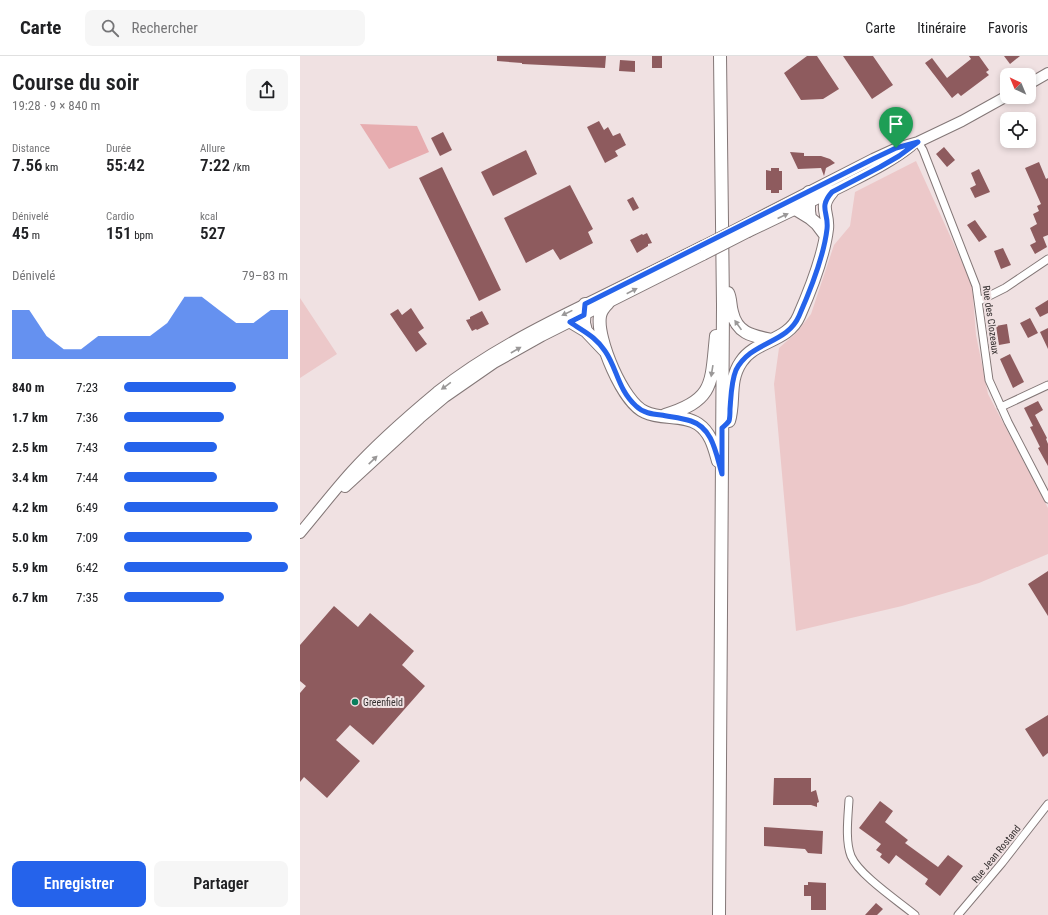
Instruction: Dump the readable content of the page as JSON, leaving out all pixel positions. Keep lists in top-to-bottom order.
{
  "streets": {
    "street": ["Rue des Clozeaux", "Rue Jean Rostand"]
  },
  "places": ["Greenfield"],
  "north": "top left",
  "page": {
    "header": "Carte",
    "search": "Rechercher",
    "nav": ["Carte", "Itinéraire", "Favoris"],
    "heading": ["Course du soir", "19:28 · 9 × 840 m"],
    "stats": [
      ["Distance", "7.56 km"],
      ["Durée", "55:42"],
      ["Allure", "7:22 /km"],
      ["Dénivelé", "45 m"],
      ["Cardio", "151 bpm"],
      ["kcal", "527"]
    ],
    "chart": ["Dénivelé", "79–83 m"],
    "list": [
      {
        "name": "840 m",
        "note": "7:23"
      },
      {
        "name": "1.7 km",
        "note": "7:36"
      },
      {
        "name": "2.5 km",
        "note": "7:43"
      },
      {
        "name": "3.4 km",
        "note": "7:44"
      },
      {
        "name": "4.2 km",
        "note": "6:49"
      },
      {
        "name": "5.0 km",
        "note": "7:09"
      },
      {
        "name": "5.9 km",
        "note": "6:42"
      },
      {
        "name": "6.7 km",
        "note": "7:35"
      }
    ],
    "buttons": ["Enregistrer", "Partager"]
  }
}
